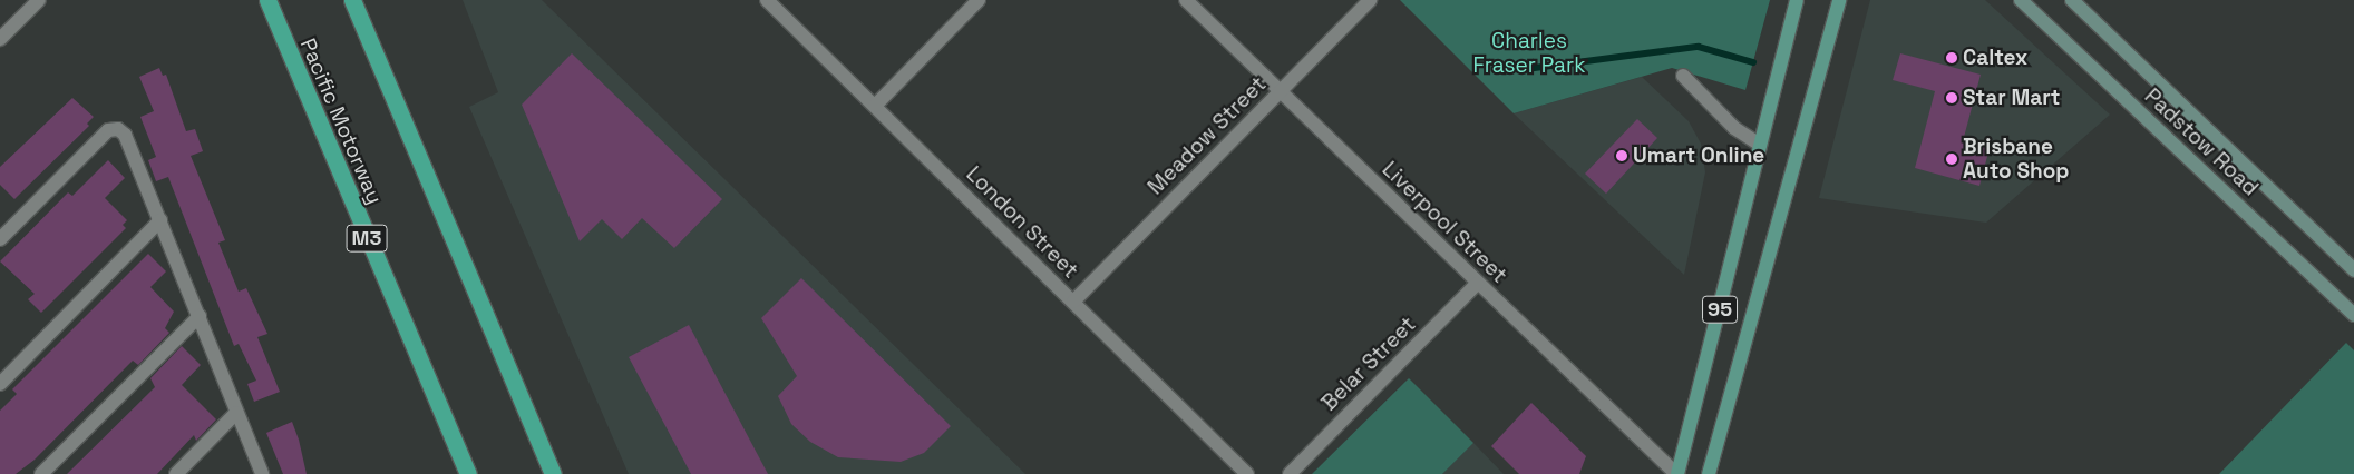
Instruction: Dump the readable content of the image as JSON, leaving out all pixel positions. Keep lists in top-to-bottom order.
{
  "streets": {
    "highway": ["Pacific Motorway", "M3"],
    "main road": ["Padstow Road", "95"],
    "street": [
      "Meadow Street",
      "London Street",
      "Liverpool Street",
      "Belar Street"
    ]
  },
  "crossings": [
    ["Meadow Street", "London Street"],
    ["Meadow Street", "Liverpool Street"],
    ["Liverpool Street", "95"],
    ["Liverpool Street", "Belar Street"]
  ],
  "parks": ["Charles Fraser Park"],
  "places": [
    "Caltex",
    "Star Mart",
    "Umart Online",
    "Brisbane Auto Shop"
  ]
}
